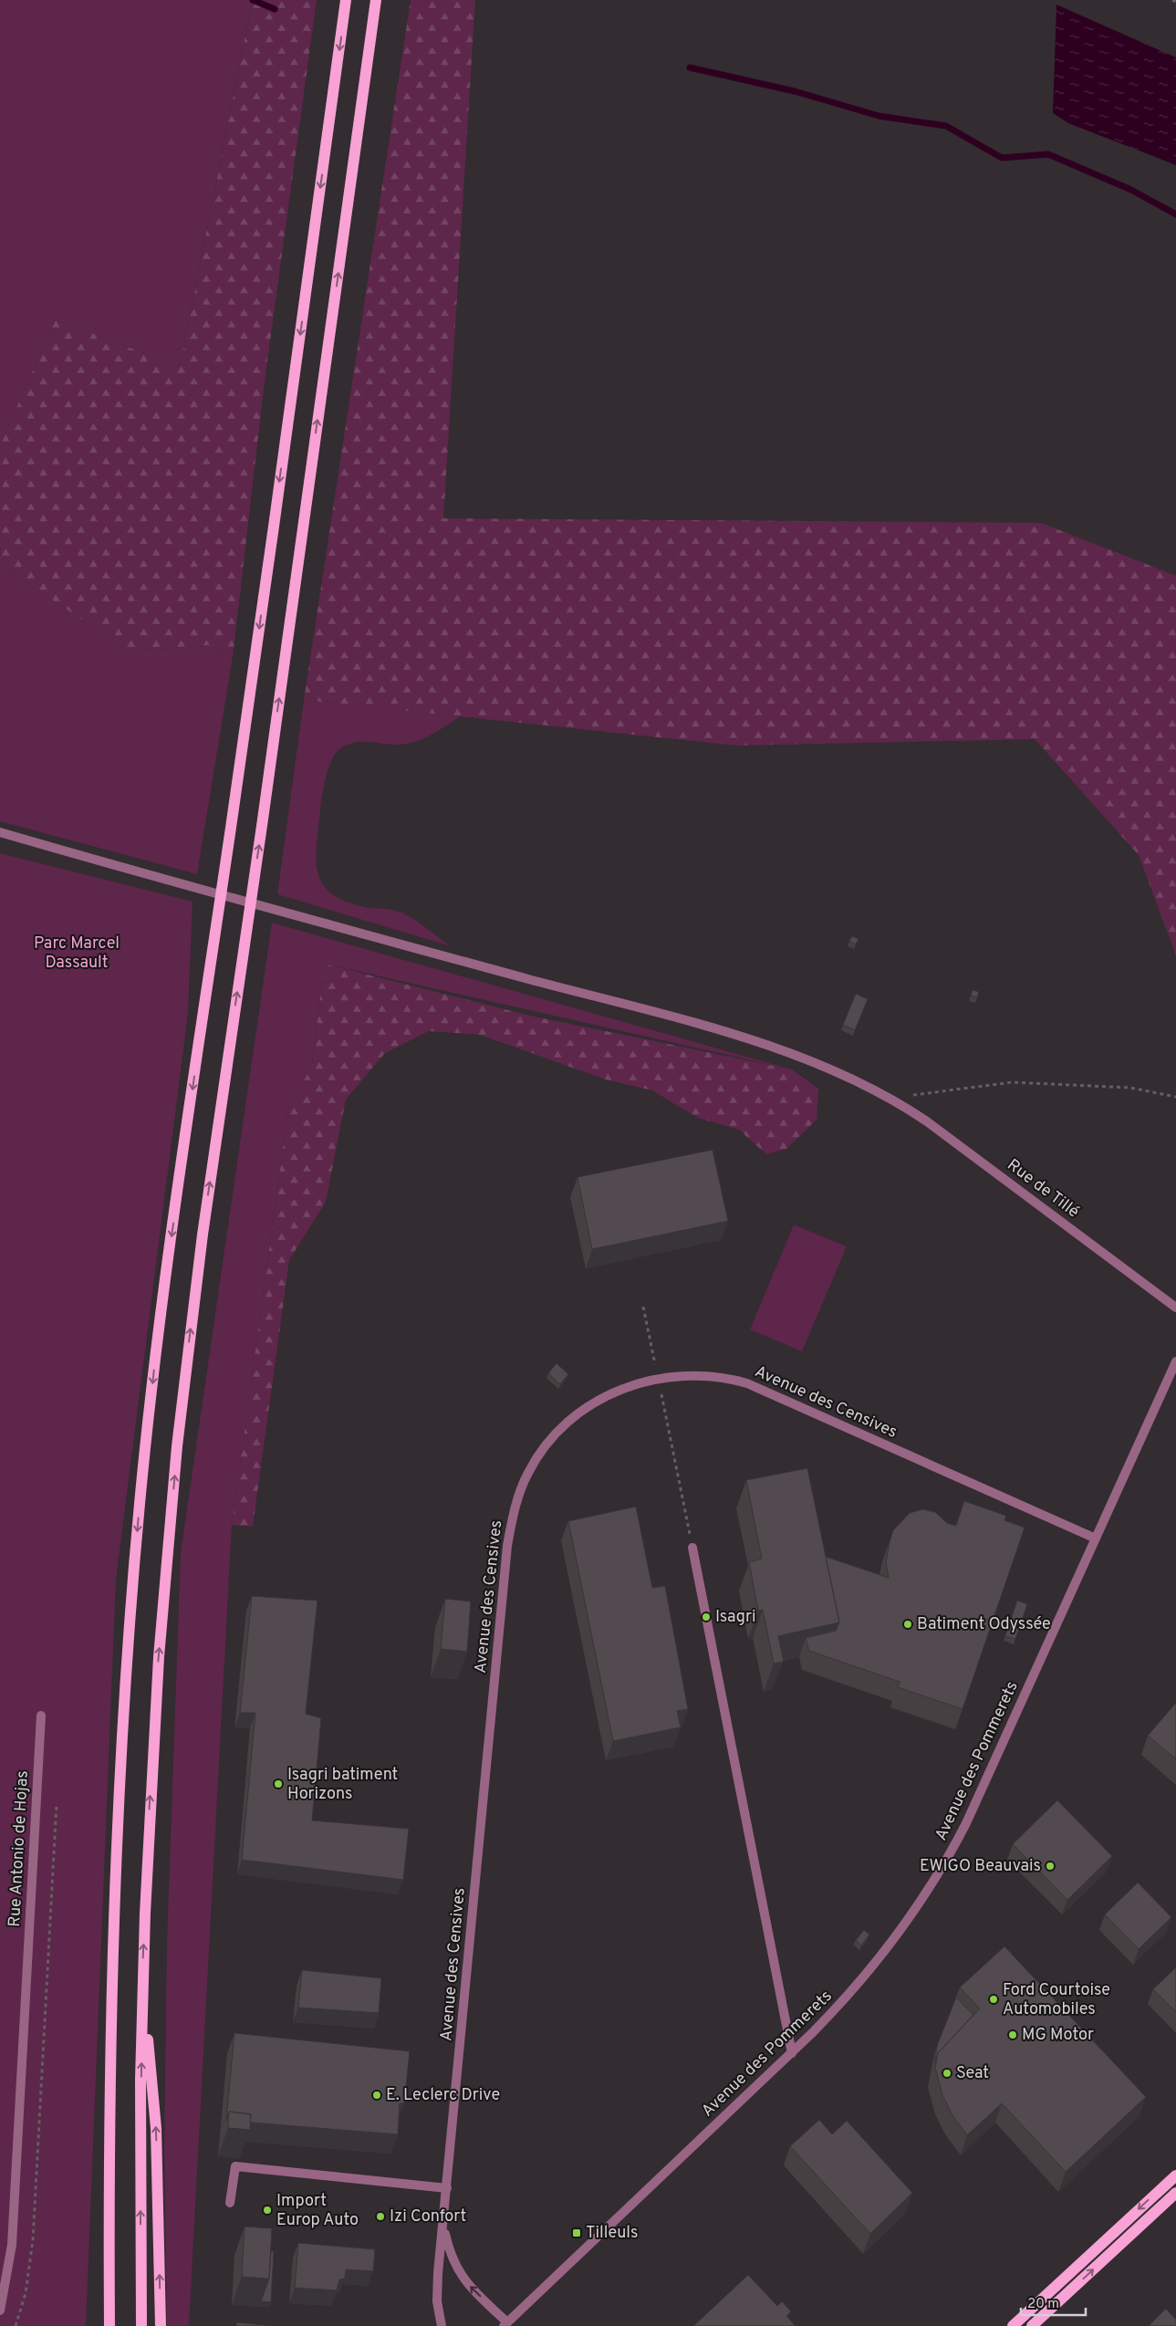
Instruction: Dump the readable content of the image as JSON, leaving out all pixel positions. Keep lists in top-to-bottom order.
{
  "streets": {
    "street": [
      "Rue de Tillé",
      "Avenue des Censives",
      "Avenue des Pommerets",
      "Rue Antonio de Hojas"
    ]
  },
  "crossings": [
    ["Avenue des Censives", "Avenue des Pommerets"]
  ],
  "parks": ["Parc Marcel Dassault"],
  "places": {
    "other": [
      "Isagri",
      "Batiment Odyssée",
      "Isagri batiment Horizons",
      "EWIGO Beauvais",
      "Ford Courtoise Automobiles",
      "MG Motor",
      "Seat",
      "E. Leclerc Drive",
      "Import Europ Auto",
      "Izi Confort"
    ],
    "transit": ["Tilleuls"]
  },
  "scale_bar": "20 m"
}
